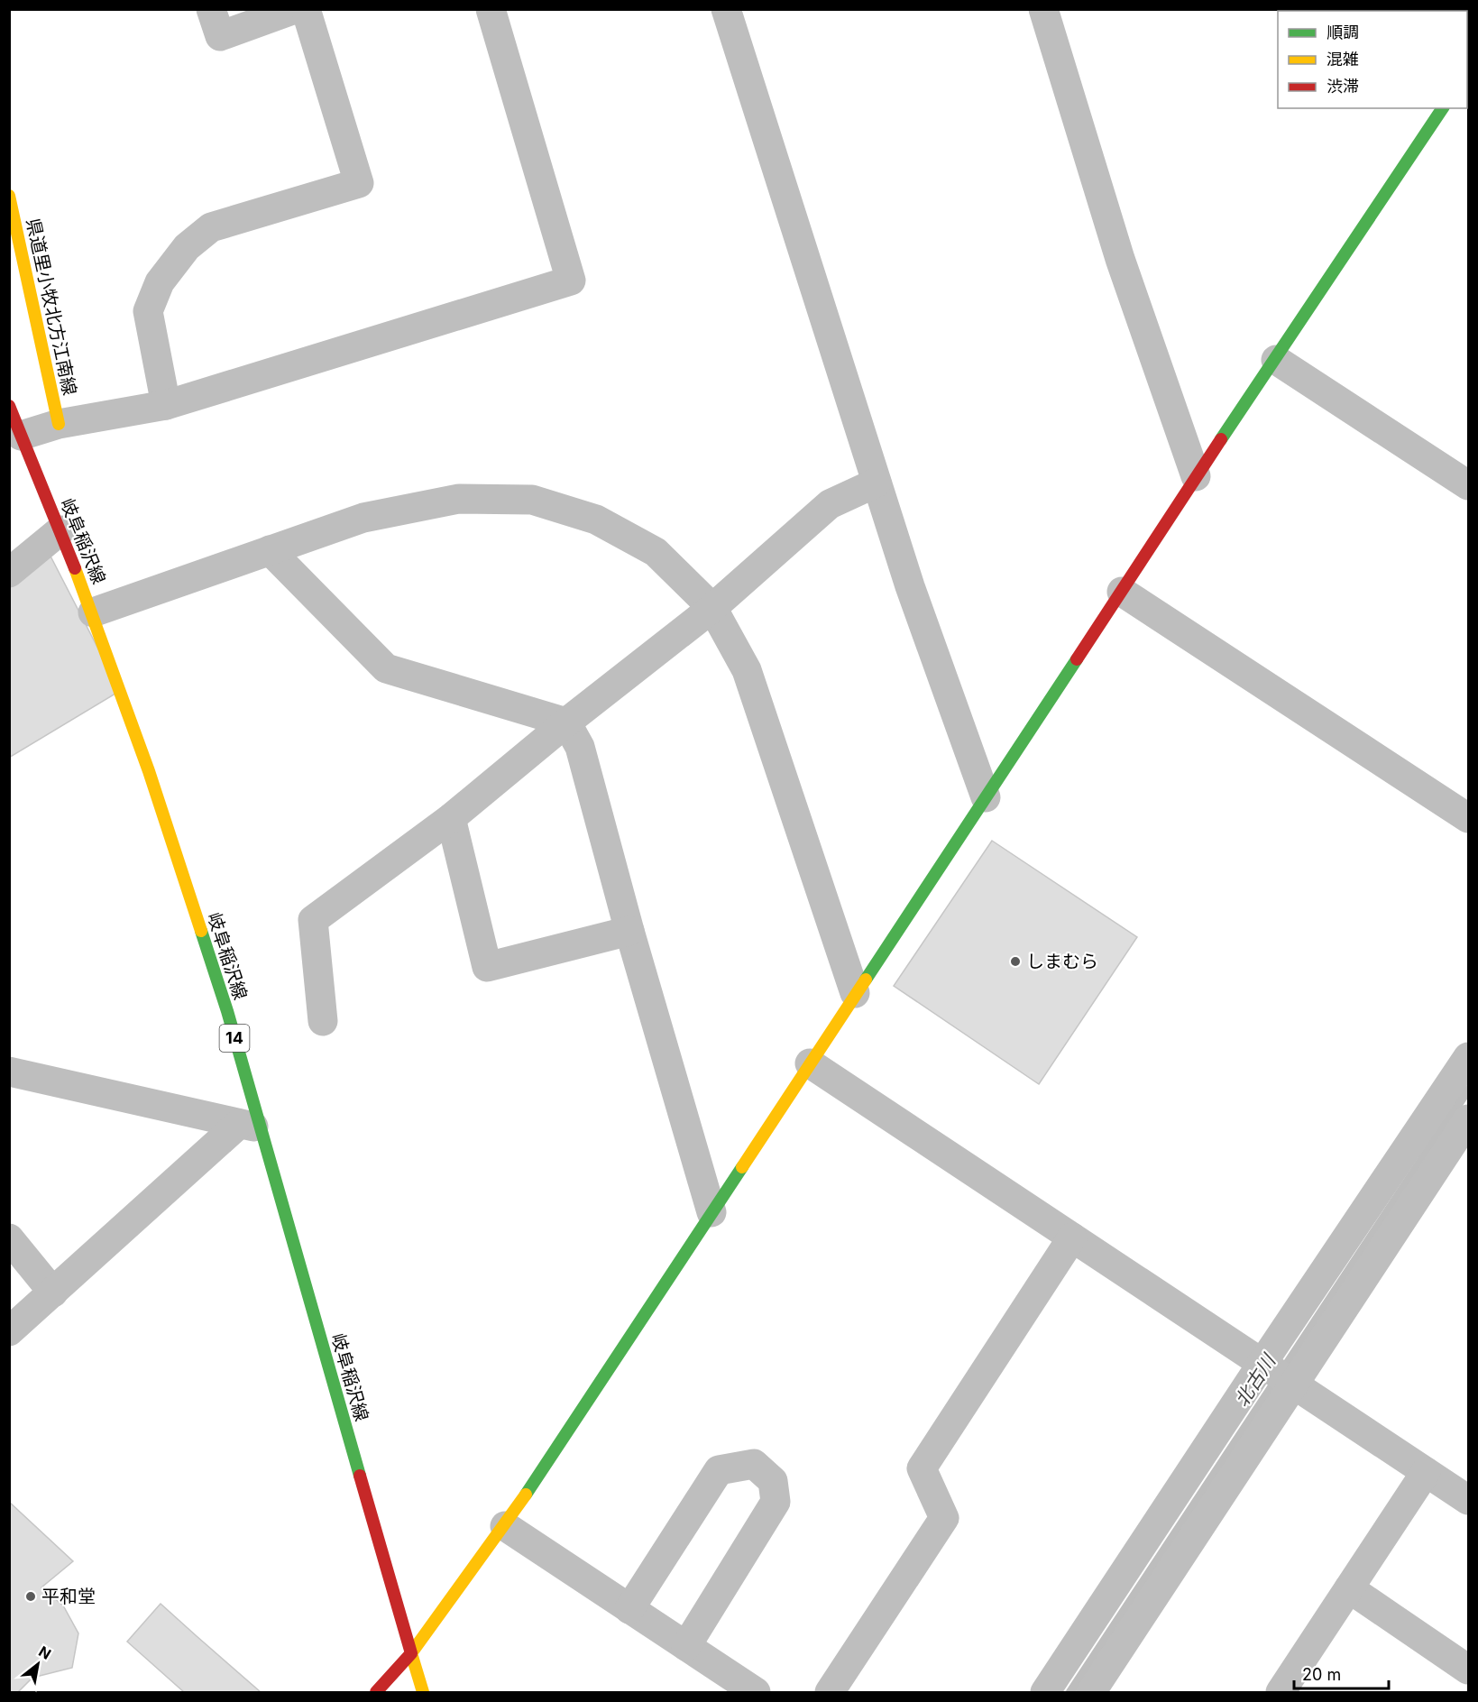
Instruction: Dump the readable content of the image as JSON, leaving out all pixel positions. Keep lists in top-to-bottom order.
{
  "streets": {
    "street": ["県道里小牧北方江南線", "岐阜稲沢線", "14"]
  },
  "water": ["北古川"],
  "places": ["しまむら", "平和堂"],
  "legend": ["順調", "混雑", "渋滞"],
  "scale_bar": "20 m",
  "north": "top right"
}
